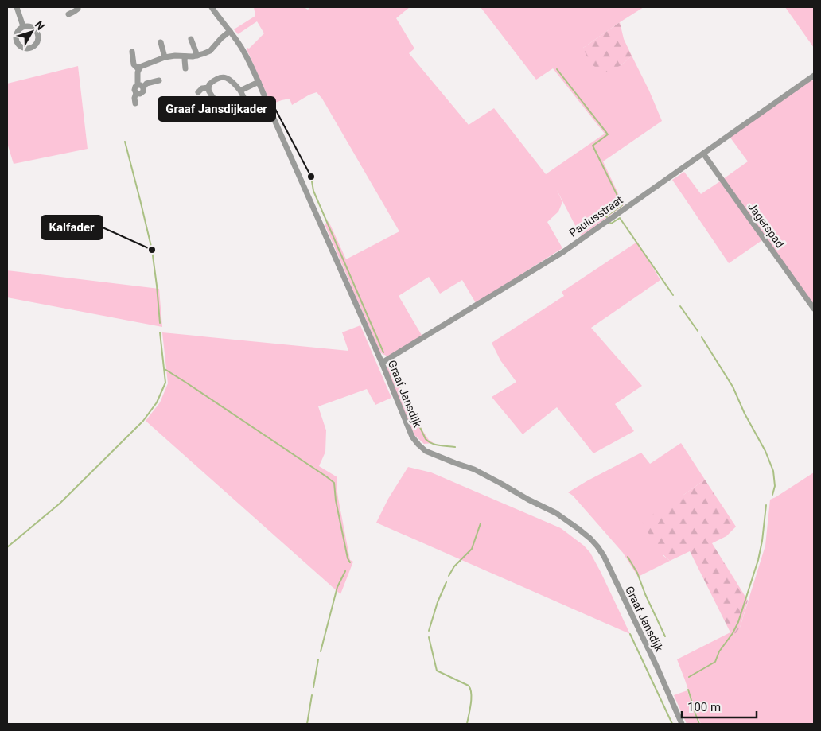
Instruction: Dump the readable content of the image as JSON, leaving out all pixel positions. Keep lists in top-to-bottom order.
{
  "streets": {
    "street": ["Paulusstraat", "Jagerspad", "Graaf Jansdijk"]
  },
  "crossings": [
    ["Paulusstraat", "Jagerspad"],
    ["Paulusstraat", "Graaf Jansdijk"]
  ],
  "places": ["Graaf Jansdijkader", "Kalfader"],
  "scale_bar": "100 m",
  "north": "top right"
}
